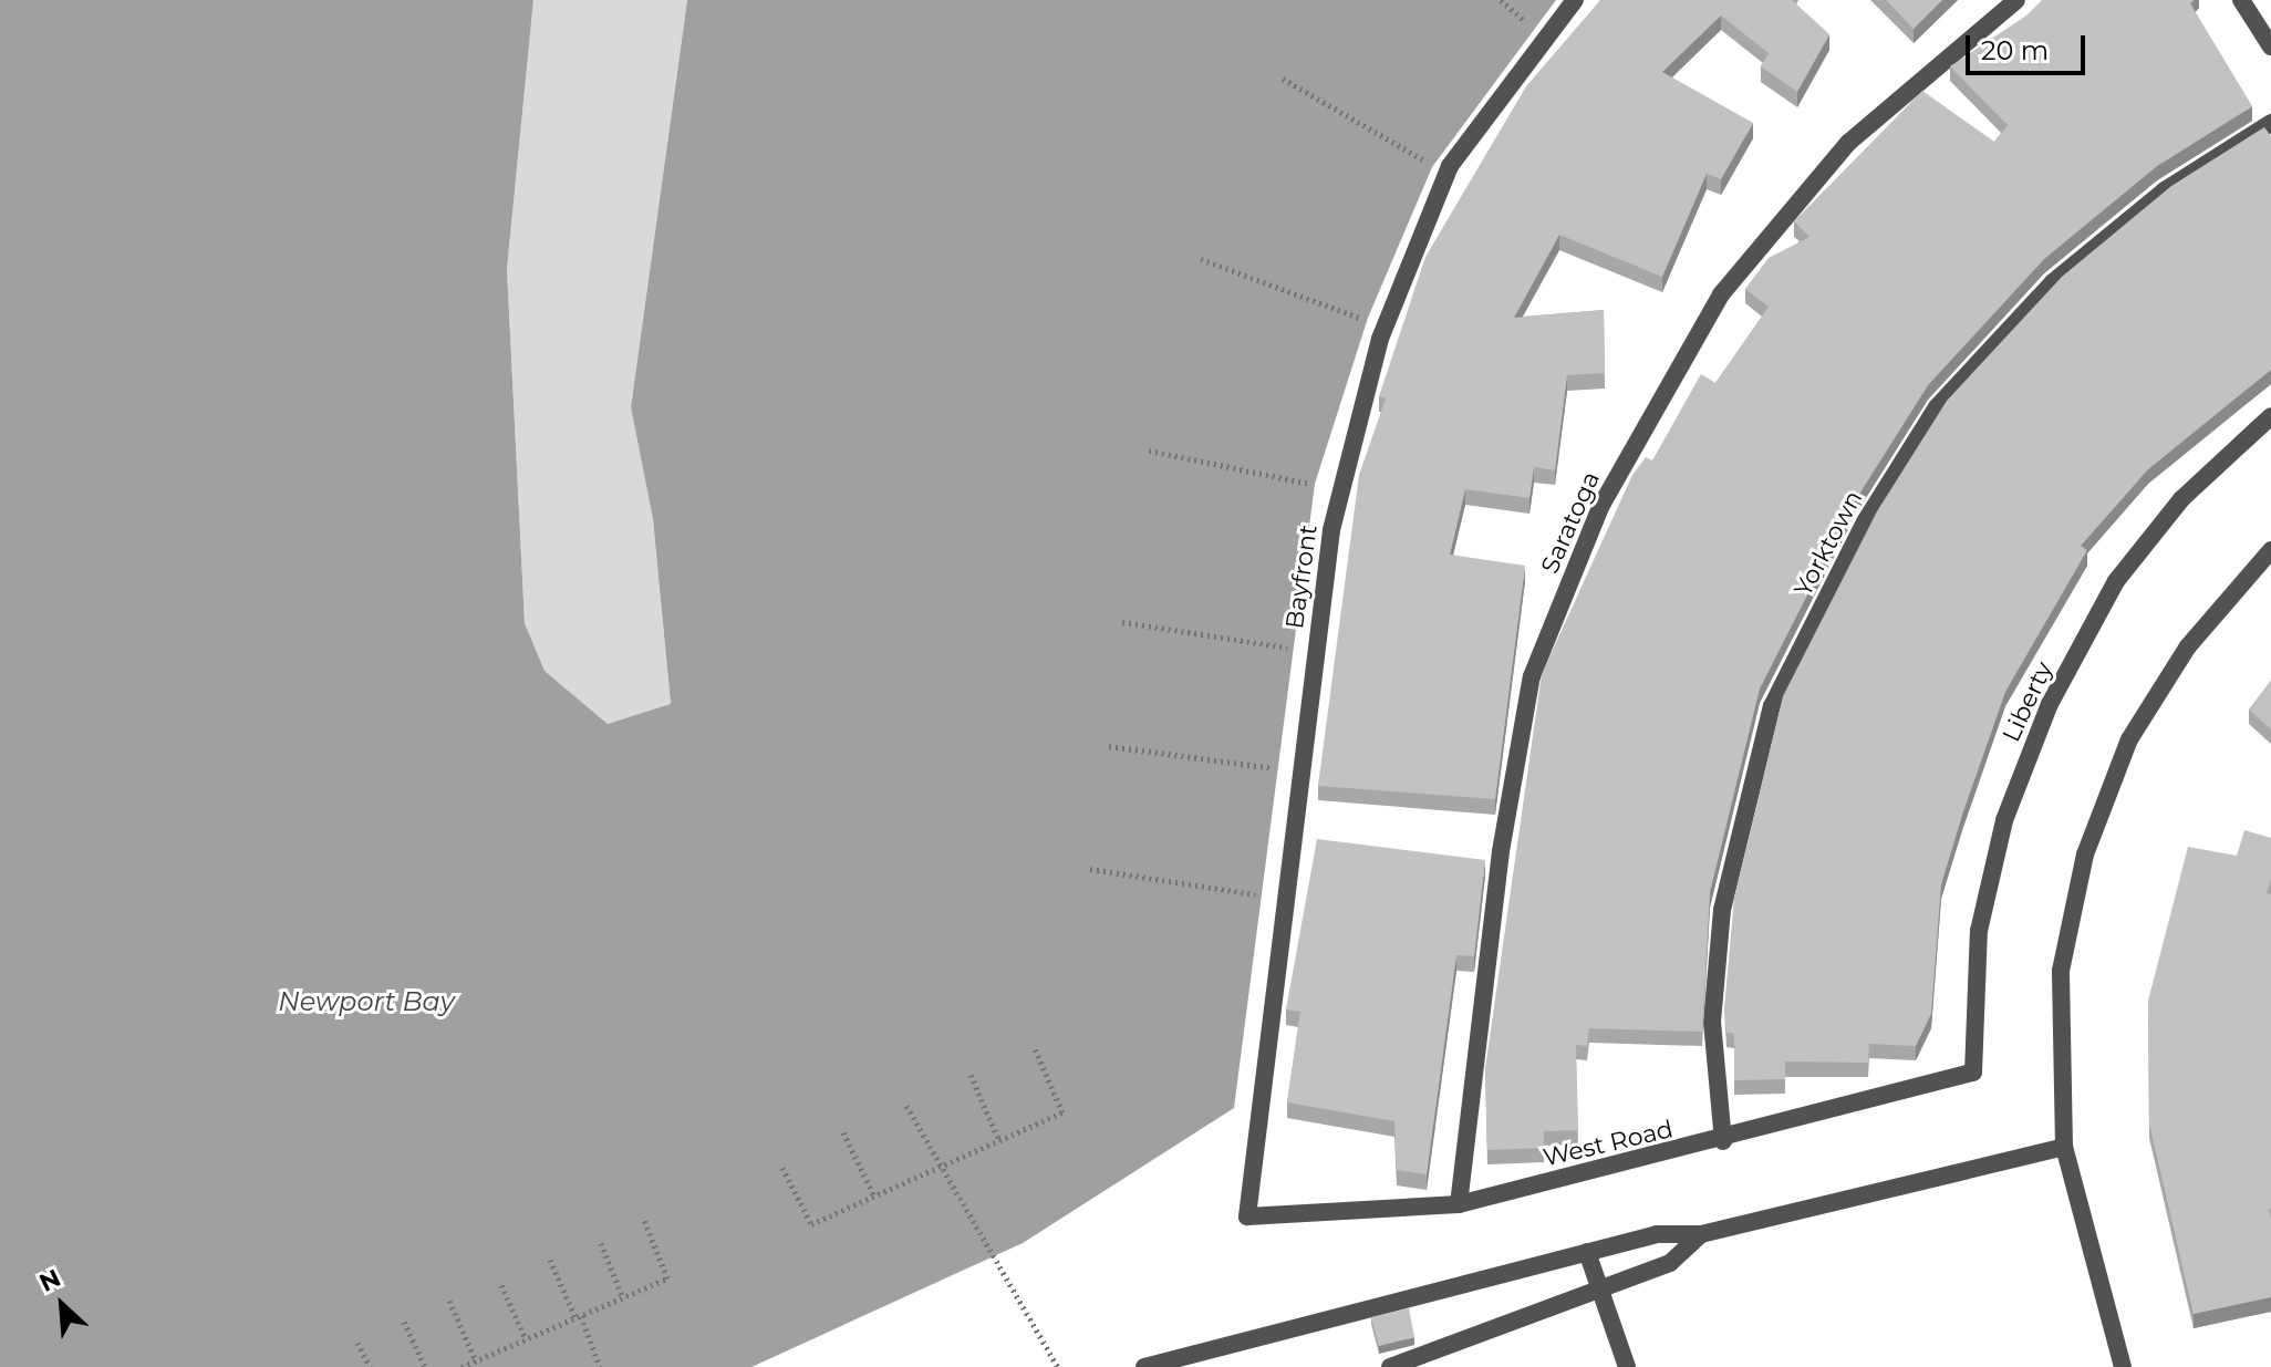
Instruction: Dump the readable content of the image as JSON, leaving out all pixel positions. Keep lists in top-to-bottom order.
{
  "streets": {
    "street": [
      "Saratoga",
      "Yorktown",
      "Bayfront",
      "Liberty",
      "West Road"
    ]
  },
  "crossings": [
    ["Saratoga", "West Road"],
    ["Yorktown", "West Road"],
    ["Bayfront", "West Road"],
    ["Liberty", "West Road"]
  ],
  "water": ["Newport Bay"],
  "scale_bar": "20 m",
  "north": "top left"
}
